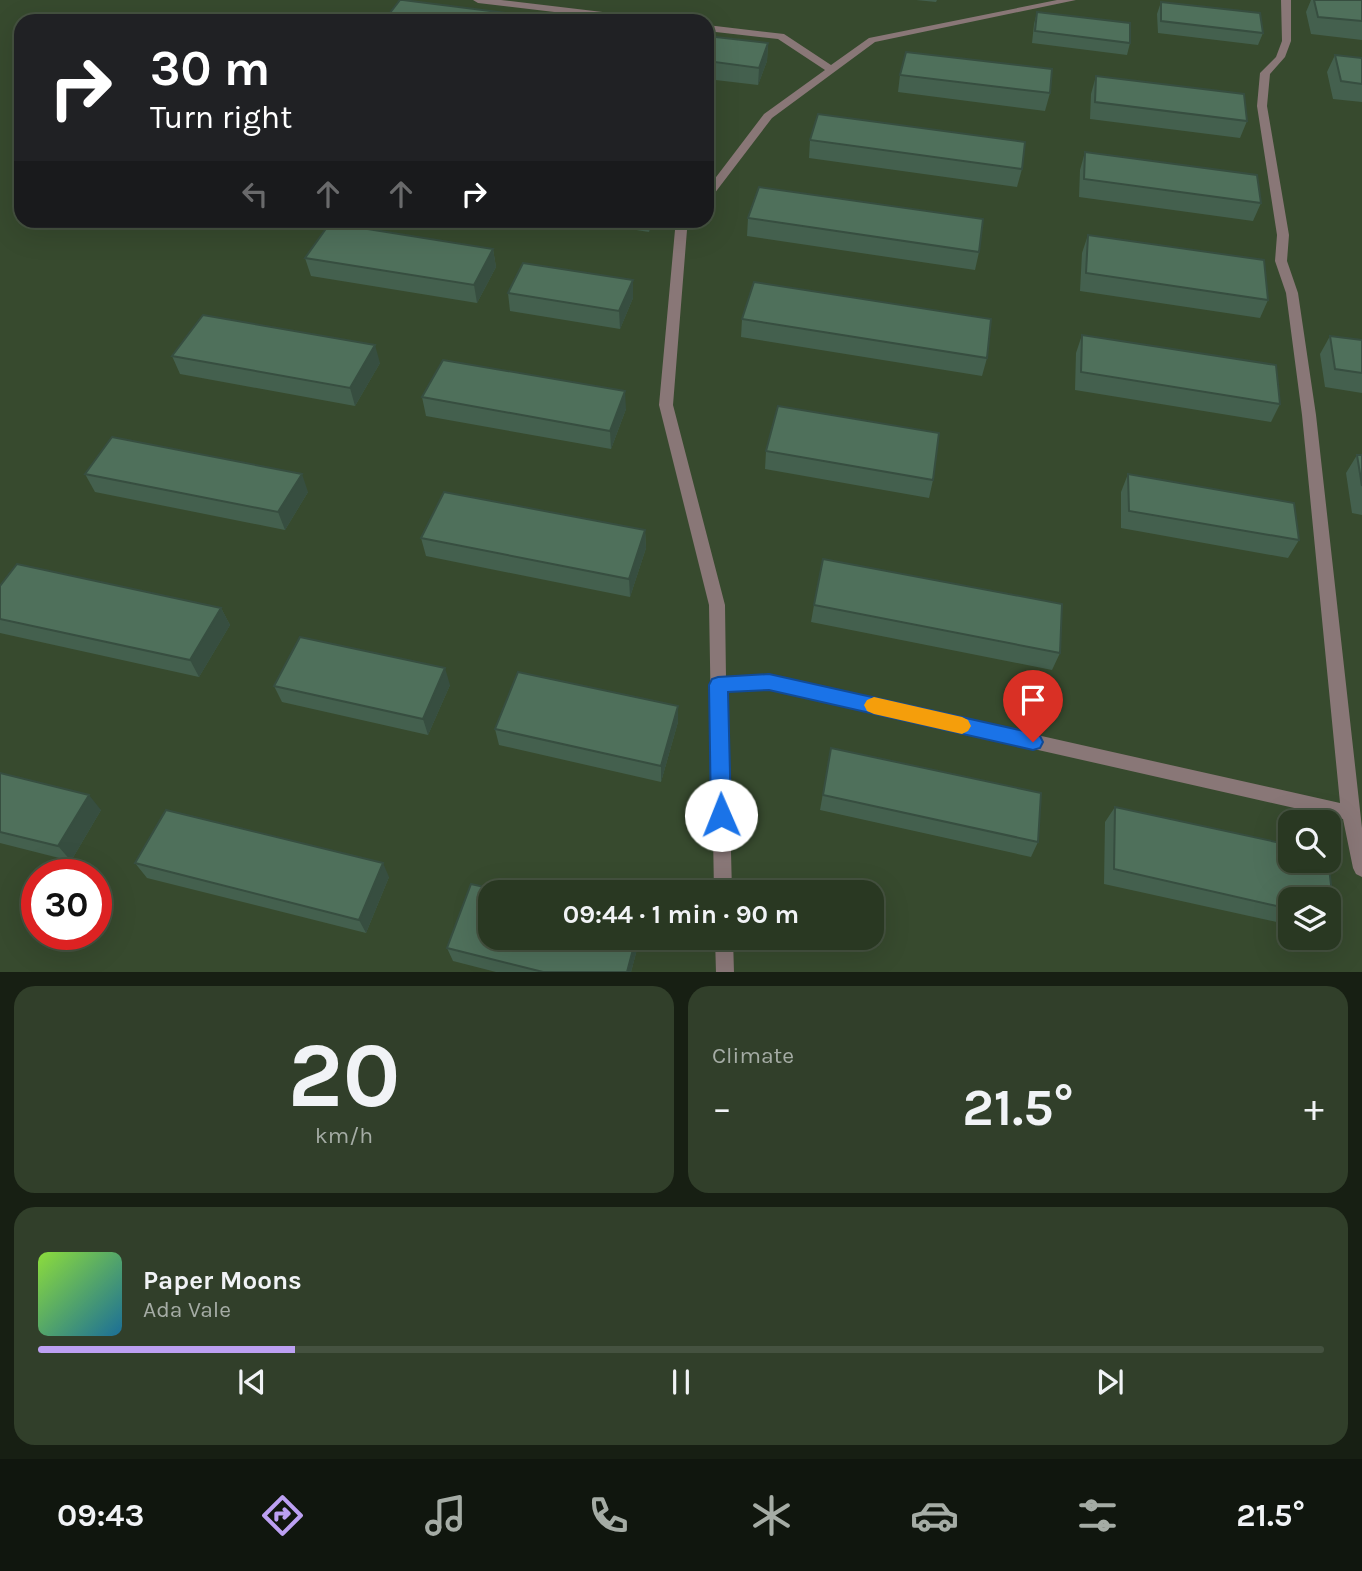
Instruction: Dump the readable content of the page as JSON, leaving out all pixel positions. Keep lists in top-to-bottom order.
{
  "page": {
    "turn": ["30 m", "Turn right"],
    "limit": "30",
    "trip": "09:44 · 1 min · 90 m",
    "tile": [
      ["20", "km/h"],
      "Climate"
    ],
    "heat": ["−", "21.5°", "+"],
    "song": ["Paper Moons", "Ada Vale"],
    "tabs": ["09:43", "21.5°"]
  }
}
